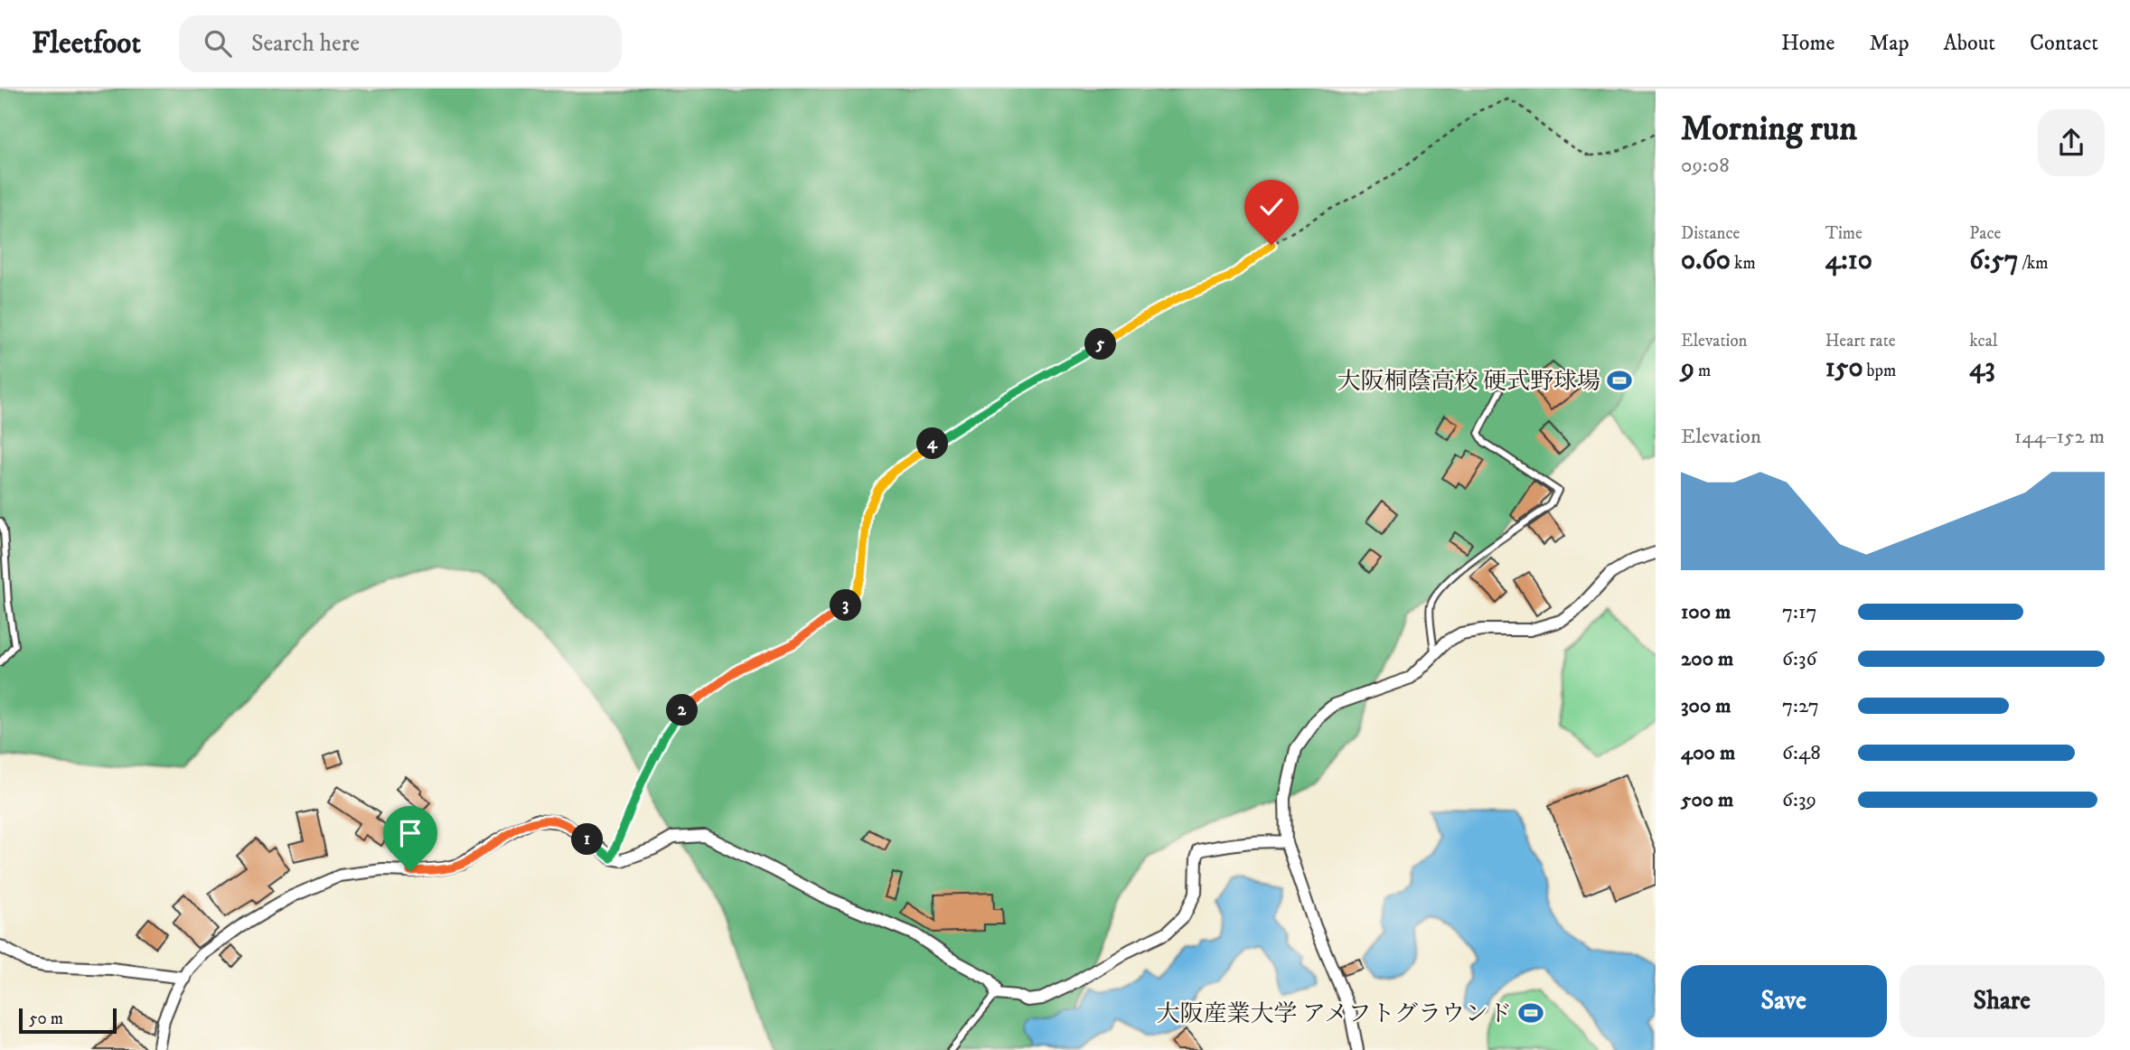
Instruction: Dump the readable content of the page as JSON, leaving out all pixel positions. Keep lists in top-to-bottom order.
{
  "places": {
    "sports": ["大阪桐蔭高校 硬式野球場", "大阪産業大学 アメフトグラウンド"]
  },
  "scale_bar": "50 m",
  "page": {
    "header": "Fleetfoot",
    "search": "Search here",
    "nav": [
      "Home",
      "Map",
      "About",
      "Contact"
    ],
    "heading": ["Morning run", "09:08"],
    "stats": [
      ["Distance", "0.60 km"],
      ["Time", "4:10"],
      ["Pace", "6:57 /km"],
      ["Elevation", "9 m"],
      ["Heart rate", "150 bpm"],
      ["kcal", "43"]
    ],
    "pins": [
      "5",
      "4",
      "3",
      "2",
      "1"
    ],
    "chart": ["Elevation", "144–152 m"],
    "list": [
      {
        "name": "100 m",
        "note": "7:17"
      },
      {
        "name": "200 m",
        "note": "6:36"
      },
      {
        "name": "300 m",
        "note": "7:27"
      },
      {
        "name": "400 m",
        "note": "6:48"
      },
      {
        "name": "500 m",
        "note": "6:39"
      }
    ],
    "buttons": ["Save", "Share"],
    "scale": "50 m"
  }
}
